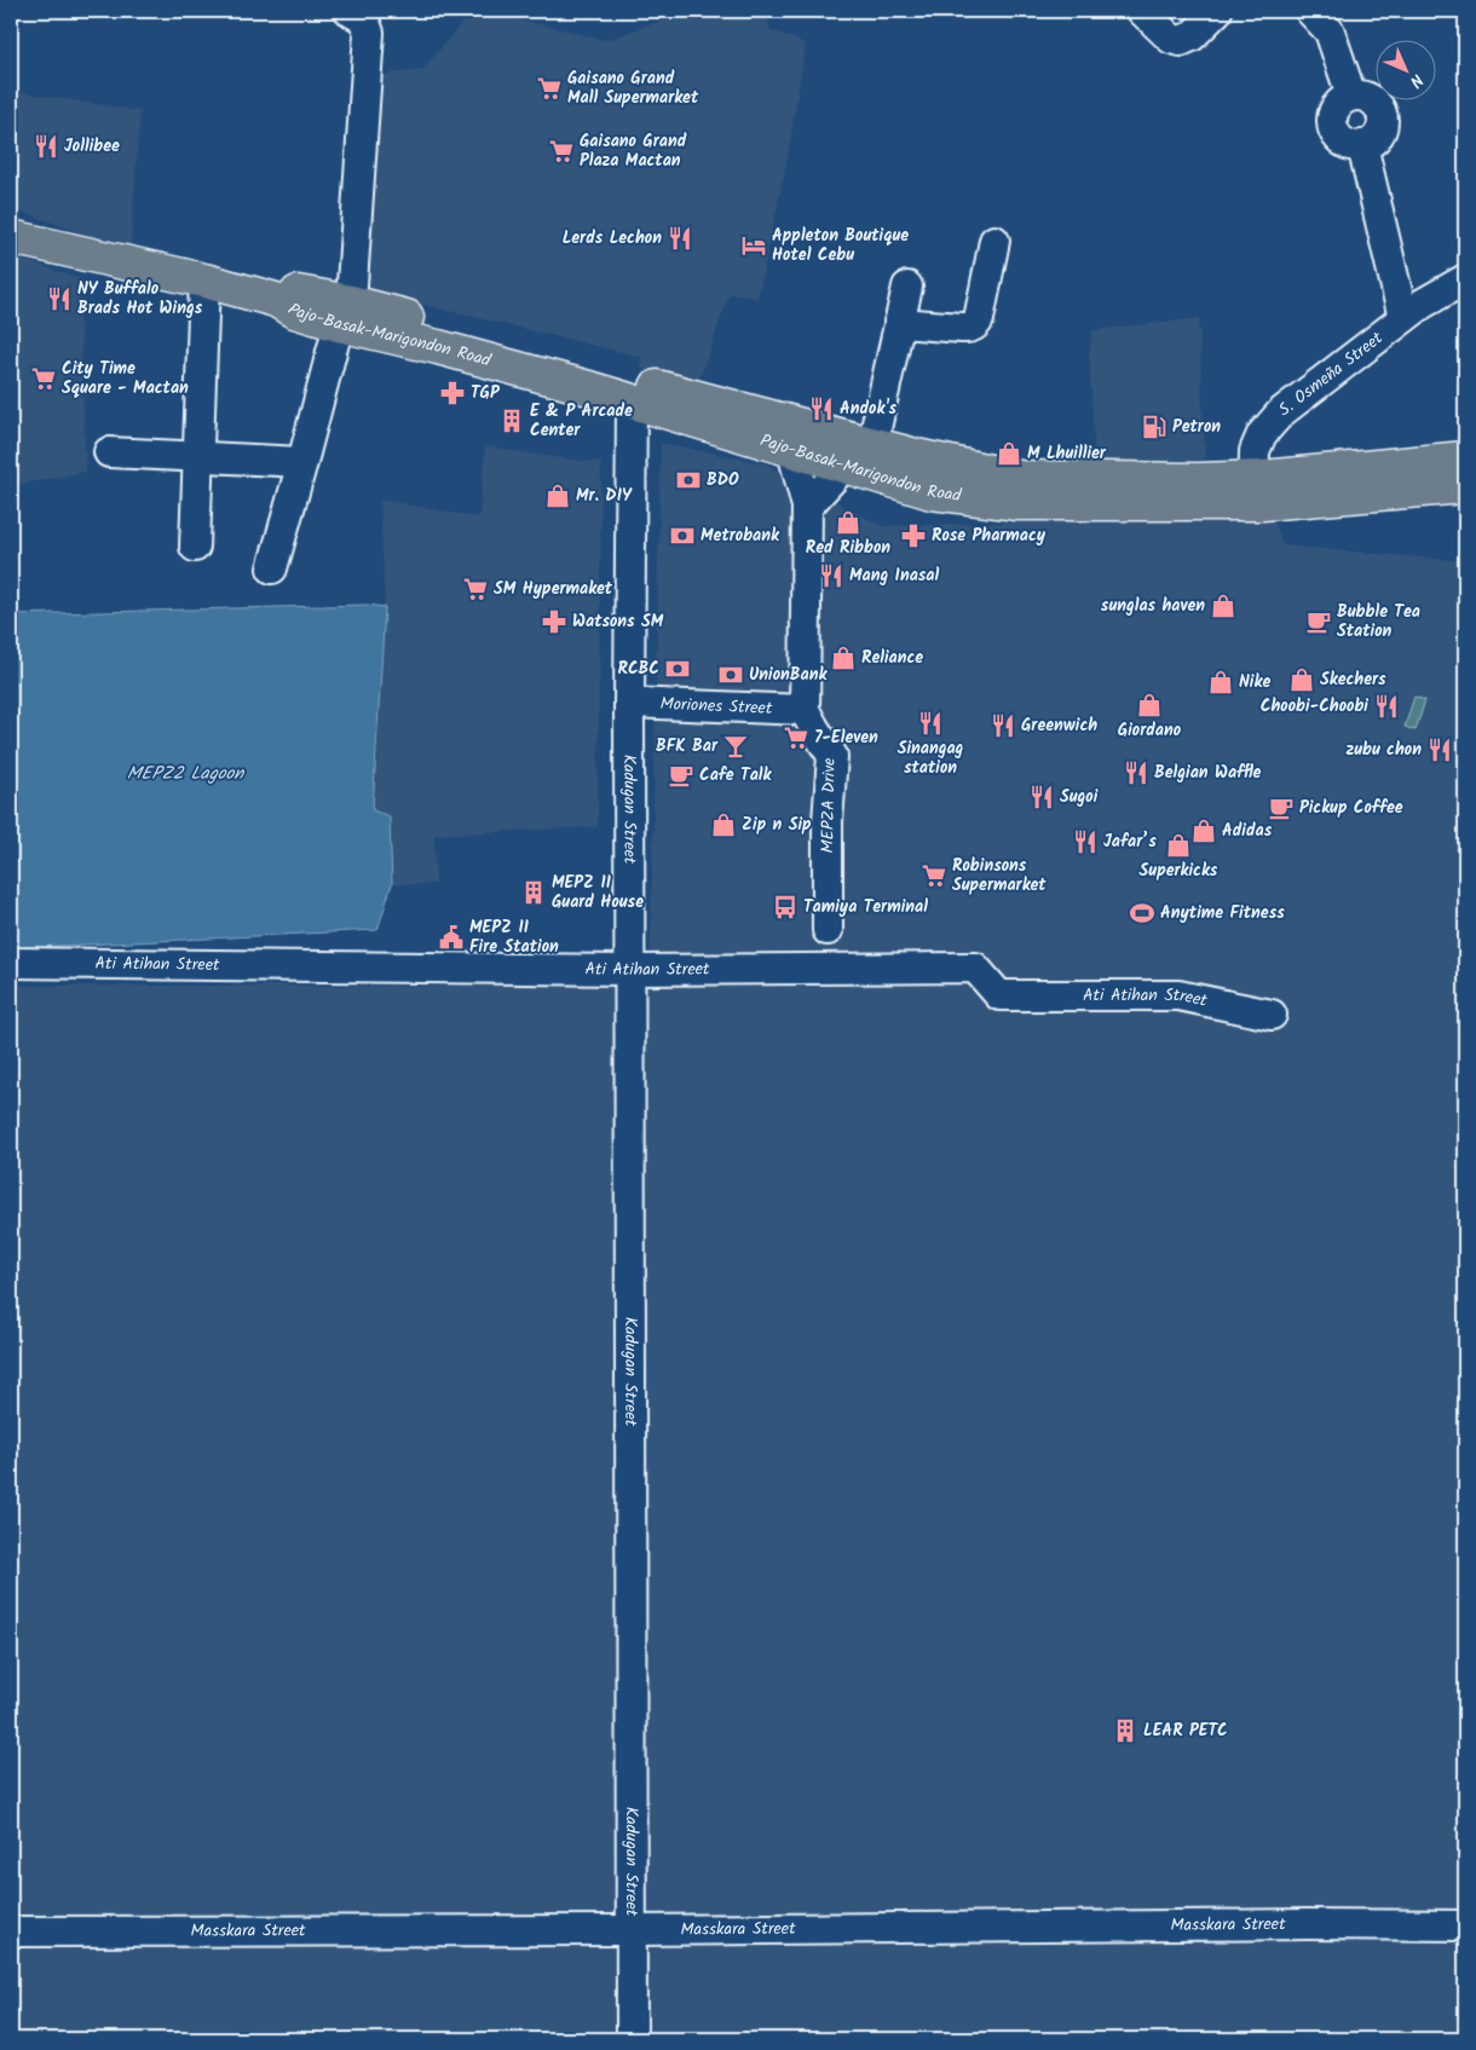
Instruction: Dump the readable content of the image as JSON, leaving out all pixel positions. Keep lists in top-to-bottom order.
{
  "streets": {
    "main road": ["Pajo-Basak-Marigondon Road"],
    "street": [
      "S. Osmeña Street",
      "Moriones Street",
      "MEPZA Drive",
      "Kadugan Street",
      "Ati Atihan Street",
      "Masskara Street"
    ]
  },
  "crossings": [
    ["Pajo-Basak-Marigondon Road", "S. Osmeña Street"],
    ["Pajo-Basak-Marigondon Road", "MEPZA Drive"],
    ["Moriones Street", "MEPZA Drive"],
    ["Moriones Street", "Kadugan Street"],
    ["Kadugan Street", "Ati Atihan Street"],
    ["Kadugan Street", "Masskara Street"]
  ],
  "water": ["MEPZ2 Lagoon"],
  "places": {
    "supermarket": [
      "Gaisano Grand Mall Supermarket",
      "Gaisano Grand Plaza Mactan",
      "City Time Square - Mactan",
      "SM Hypermaket",
      "7-Eleven",
      "Robinsons Supermarket"
    ],
    "restaurant": [
      "Jollibee",
      "Lerds Lechon",
      "NY Buffalo Brads Hot Wings",
      "Andok's",
      "Mang Inasal",
      "Choobi-Choobi",
      "Sinangag station",
      "Greenwich",
      "zubu chon",
      "Belgian Waffle",
      "Sugoi",
      "Jafar’s"
    ],
    "hotel": ["Appleton Boutique Hotel Cebu"],
    "pharmacy": ["TGP", "Rose Pharmacy", "Watsons SM"],
    "building": ["E & P Arcade Center", "MEPZ II Guard House", "LEAR PETC"],
    "fuel station": ["Petron"],
    "shop": [
      "M Lhuillier",
      "Mr. DIY",
      "Red Ribbon",
      "sunglas haven",
      "Reliance",
      "Skechers",
      "Nike",
      "Giordano",
      "Zip n Sip",
      "Adidas",
      "Superkicks"
    ],
    "bank": [
      "BDO",
      "Metrobank",
      "RCBC",
      "UnionBank"
    ],
    "cafe": ["Bubble Tea Station", "Cafe Talk", "Pickup Coffee"],
    "bar": ["BFK Bar"],
    "bus stop": ["Tamiya Terminal"],
    "sports": ["Anytime Fitness"],
    "public building": ["MEPZ II Fire Station"]
  },
  "north": "bottom right"
}
